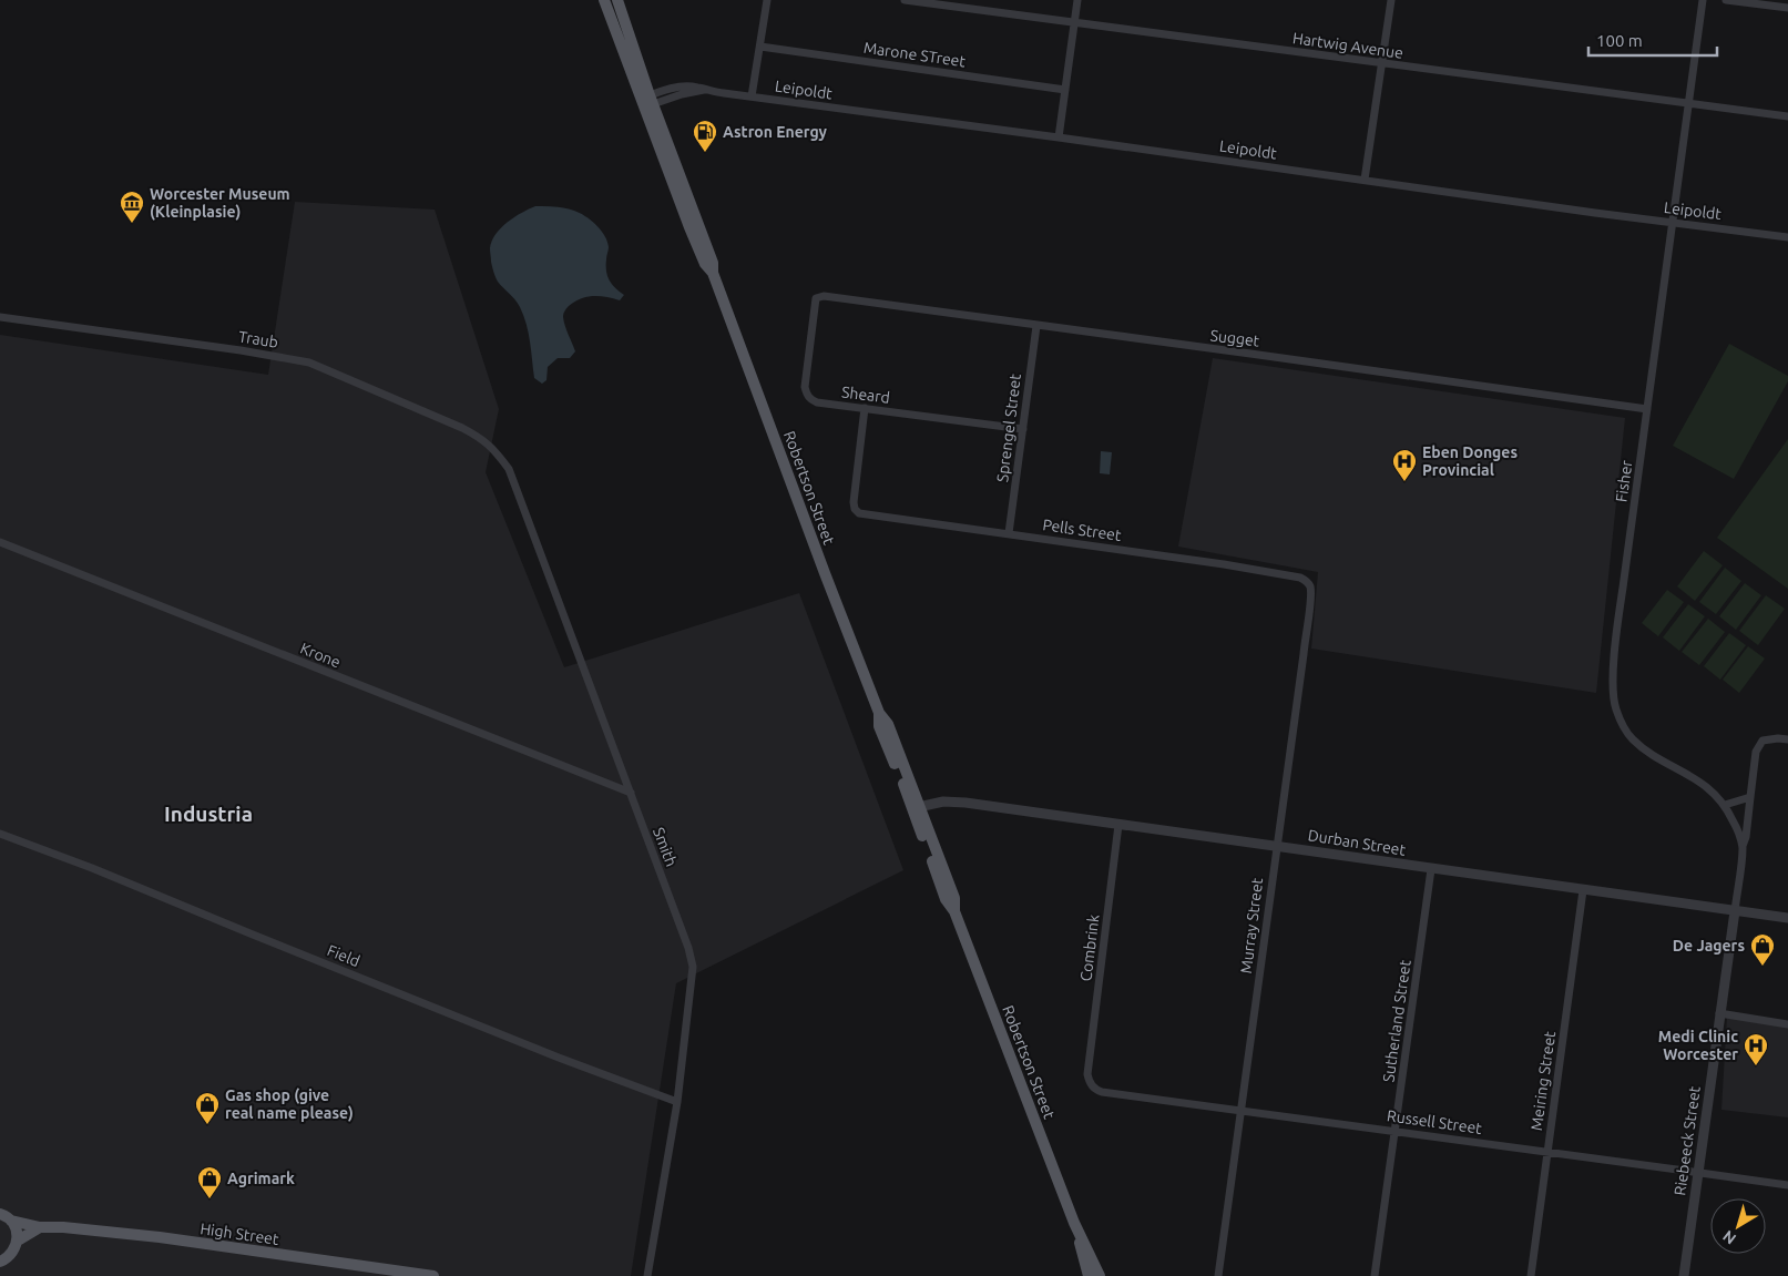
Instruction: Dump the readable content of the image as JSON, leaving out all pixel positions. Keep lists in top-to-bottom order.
{
  "streets": {
    "main road": ["Robertson Street", "High Street"],
    "street": [
      "Hartwig Avenue",
      "Marone STreet",
      "Leipoldt",
      "Sugget",
      "Traub",
      "Sheard",
      "Sprengel Street",
      "Fisher",
      "Pells Street",
      "Krone",
      "Durban Street",
      "Smith",
      "Murray Street",
      "Combrink",
      "Field",
      "Sutherland Street",
      "Meiring Street",
      "Russell Street",
      "Riebeeck Street"
    ]
  },
  "crossings": [
    ["Hartwig Avenue", "Fisher"],
    ["Leipoldt", "Fisher"],
    ["Leipoldt", "Robertson Street"],
    ["Sugget", "Sheard"],
    ["Sugget", "Sprengel Street"],
    ["Sugget", "Fisher"],
    ["Traub", "Smith"],
    ["Sheard", "Sprengel Street"],
    ["Sheard", "Pells Street"],
    ["Sprengel Street", "Pells Street"],
    ["Fisher", "Durban Street"],
    ["Fisher", "Riebeeck Street"],
    ["Robertson Street", "Durban Street"],
    ["Pells Street", "Murray Street"],
    ["Krone", "Smith"],
    ["Durban Street", "Murray Street"],
    ["Durban Street", "Combrink"],
    ["Durban Street", "Sutherland Street"],
    ["Durban Street", "Meiring Street"],
    ["Durban Street", "Riebeeck Street"],
    ["Smith", "Field"],
    ["Murray Street", "Russell Street"],
    ["Combrink", "Russell Street"],
    ["Sutherland Street", "Russell Street"],
    ["Meiring Street", "Russell Street"],
    ["Russell Street", "Riebeeck Street"]
  ],
  "districts": ["Industria"],
  "places": {
    "fuel station": ["Astron Energy"],
    "museum": ["Worcester Museum (Kleinplasie)"],
    "hospital": ["Eben Donges Provincial", "Medi Clinic Worcester"],
    "shop": ["De Jagers", "Gas shop (give real name please)", "Agrimark"]
  },
  "scale_bar": "100 m",
  "north": "bottom left"
}
